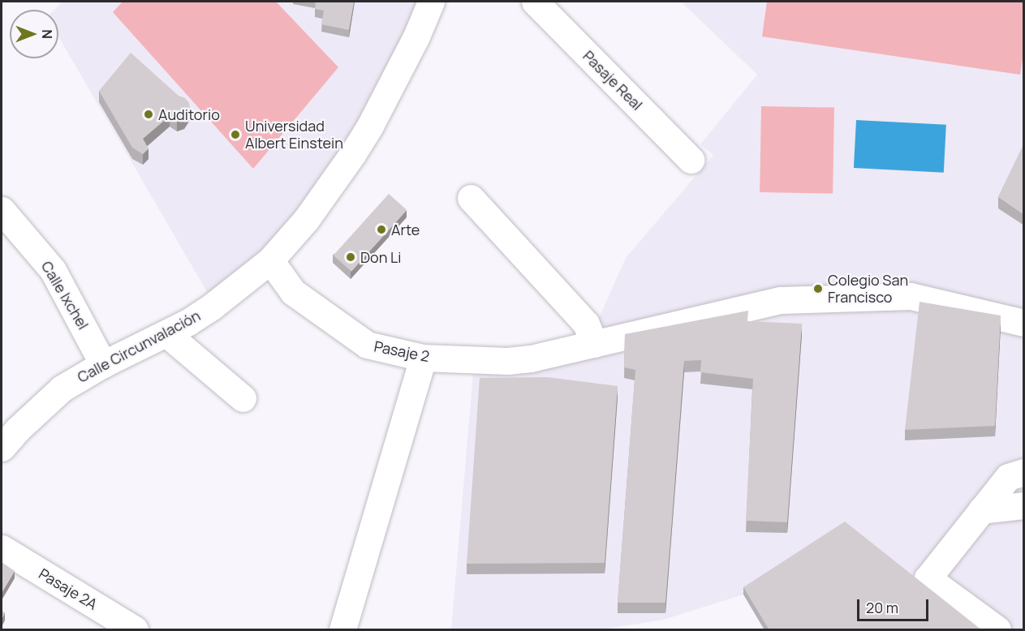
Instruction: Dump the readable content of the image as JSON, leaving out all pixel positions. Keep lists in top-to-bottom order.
{
  "streets": {
    "street": [
      "Pasaje Real",
      "Calle Ixchel",
      "Calle Circunvalación",
      "Pasaje 2",
      "Pasaje 2A"
    ]
  },
  "crossings": [
    ["Calle Ixchel", "Calle Circunvalación"],
    ["Calle Circunvalación", "Pasaje 2"]
  ],
  "places": [
    "Auditorio",
    "Universidad Albert Einstein",
    "Arte",
    "Don Li",
    "Colegio San Francisco"
  ],
  "scale_bar": "20 m",
  "north": "right"
}
